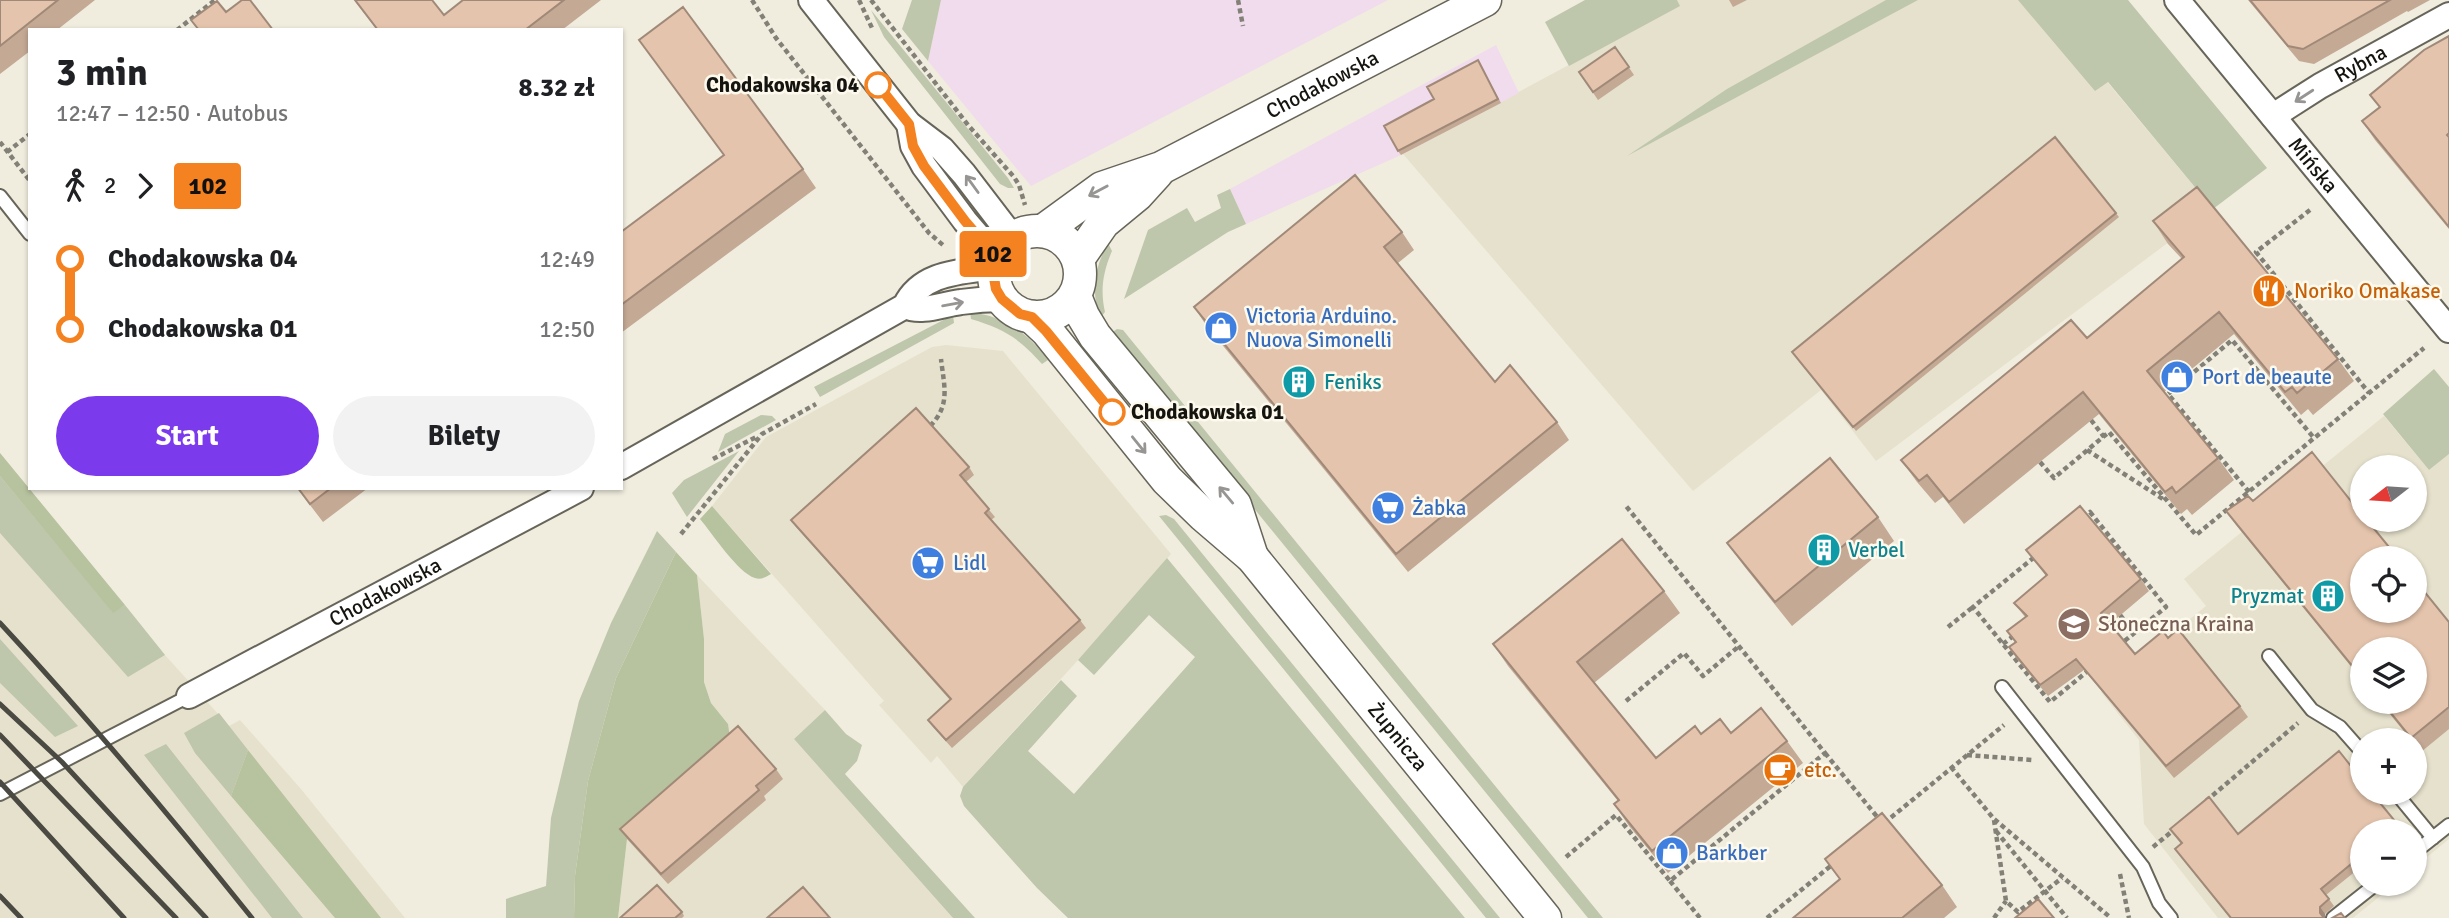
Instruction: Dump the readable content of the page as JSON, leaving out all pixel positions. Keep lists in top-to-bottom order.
{
  "streets": {
    "street": [
      "Rybna",
      "Chodakowska",
      "Mińska",
      "Żupnicza"
    ]
  },
  "crossings": [
    ["Rybna", "Mińska"],
    ["Chodakowska", "Żupnicza"]
  ],
  "one_way": ["Rybna"],
  "places": {
    "other": ["Chodakowska 04", "Chodakowska 01"],
    "restaurant": ["Noriko Omakase"],
    "shop": ["Victoria Arduino. Nuova Simonelli", "Port de beaute", "Barkber"],
    "building": ["Feniks", "Verbel", "Pryzmat"],
    "supermarket": ["Żabka", "Lidl"],
    "school or university": ["Słoneczna Kraina"],
    "cafe": ["etc."]
  },
  "lines": ["bus line 102"],
  "north": "left",
  "page": {
    "on_map": "102",
    "heading": ["3 min", "12:47 – 12:50 · Autobus", "8.32 zł"],
    "legs": ["2", "102"],
    "list": [
      {
        "name": "Chodakowska 04",
        "value": "12:49"
      },
      {
        "name": "Chodakowska 01",
        "value": "12:50"
      }
    ],
    "buttons": ["Start", "Bilety"],
    "map_buttons": ["+", "−"]
  }
}
